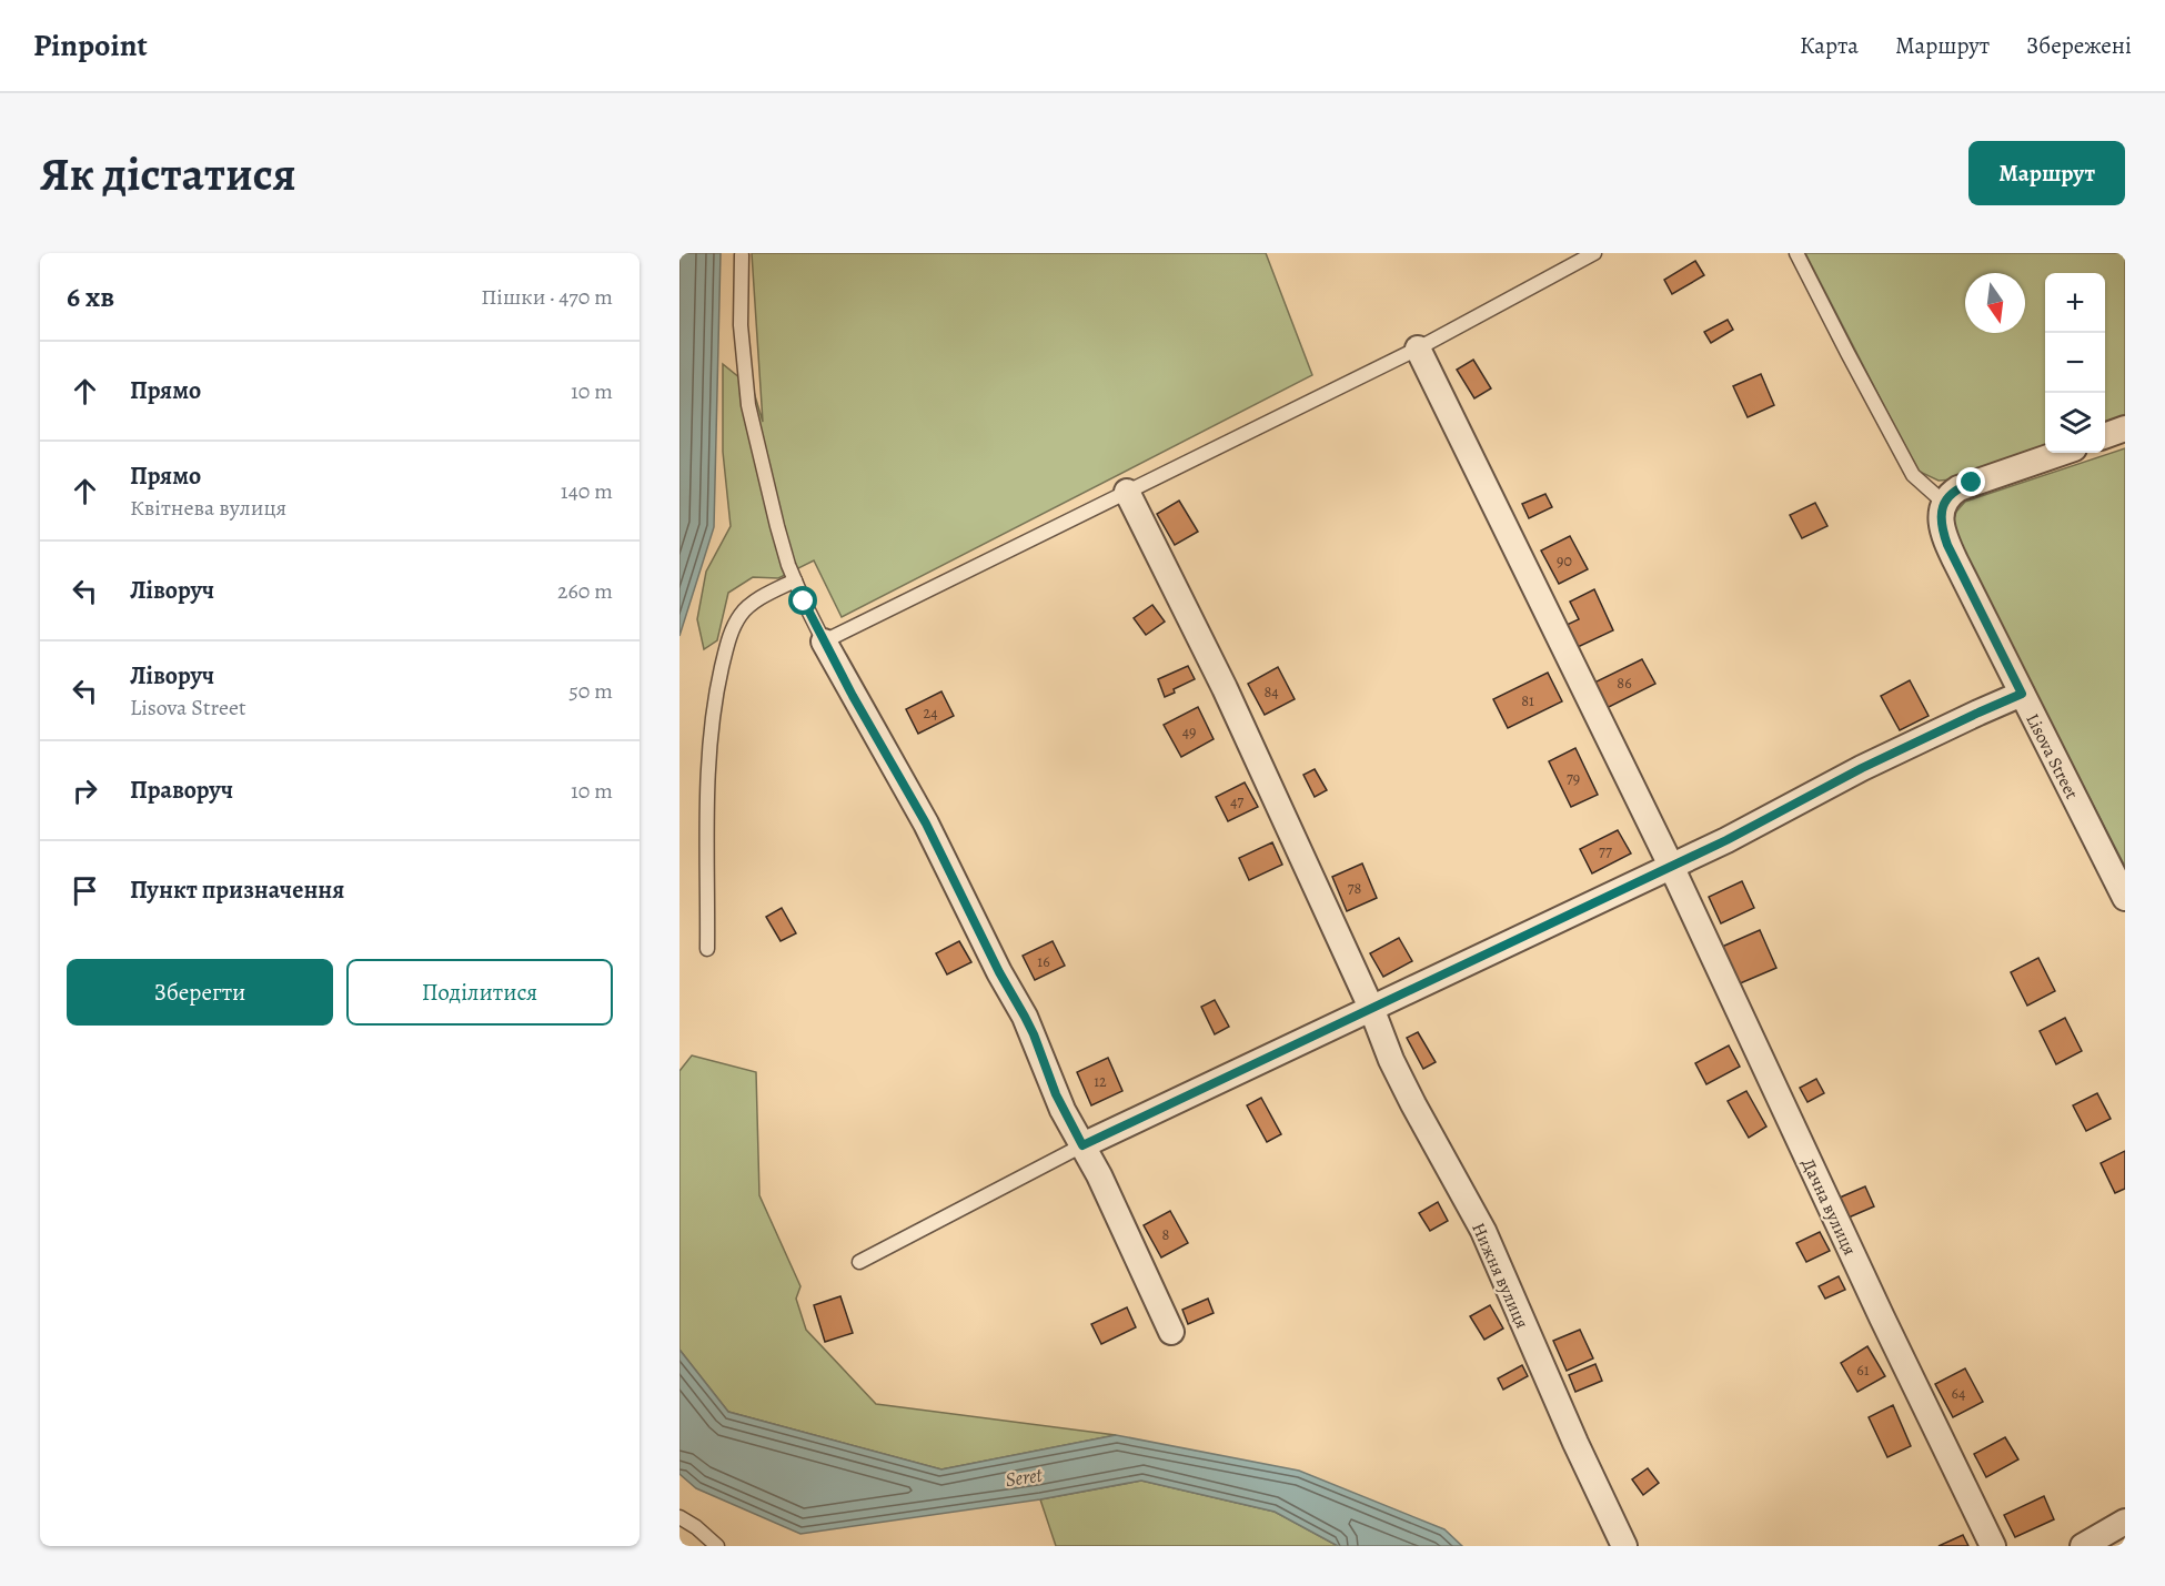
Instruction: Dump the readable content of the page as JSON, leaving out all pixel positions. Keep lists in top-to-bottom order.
{
  "streets": {
    "street": ["Lisova Street", "Дачна вулиця", "Нижня вулиця"]
  },
  "water": ["Seret"],
  "house_numbers": [
    "90",
    "86",
    "84",
    "81",
    "24",
    "49",
    "79",
    "47",
    "77",
    "78",
    "16",
    "12",
    "8",
    "61",
    "64"
  ],
  "north": "bottom",
  "page": {
    "header": "Pinpoint",
    "nav": ["Карта", "Маршрут", "Збережені"],
    "buttons": [
      "Маршрут",
      ["Зберегти", "Поділитися"]
    ],
    "title": "Як дістатися",
    "heading": ["6 хв", "Пішки · 470 m"],
    "map_buttons": ["+", "−"],
    "list": [
      ["Прямо", "10 m"],
      ["Прямо", "Квітнева вулиця", "140 m"],
      ["Ліворуч", "260 m"],
      ["Ліворуч", "Lisova Street", "50 m"],
      ["Праворуч", "10 m"],
      "Пункт призначення"
    ]
  }
}
